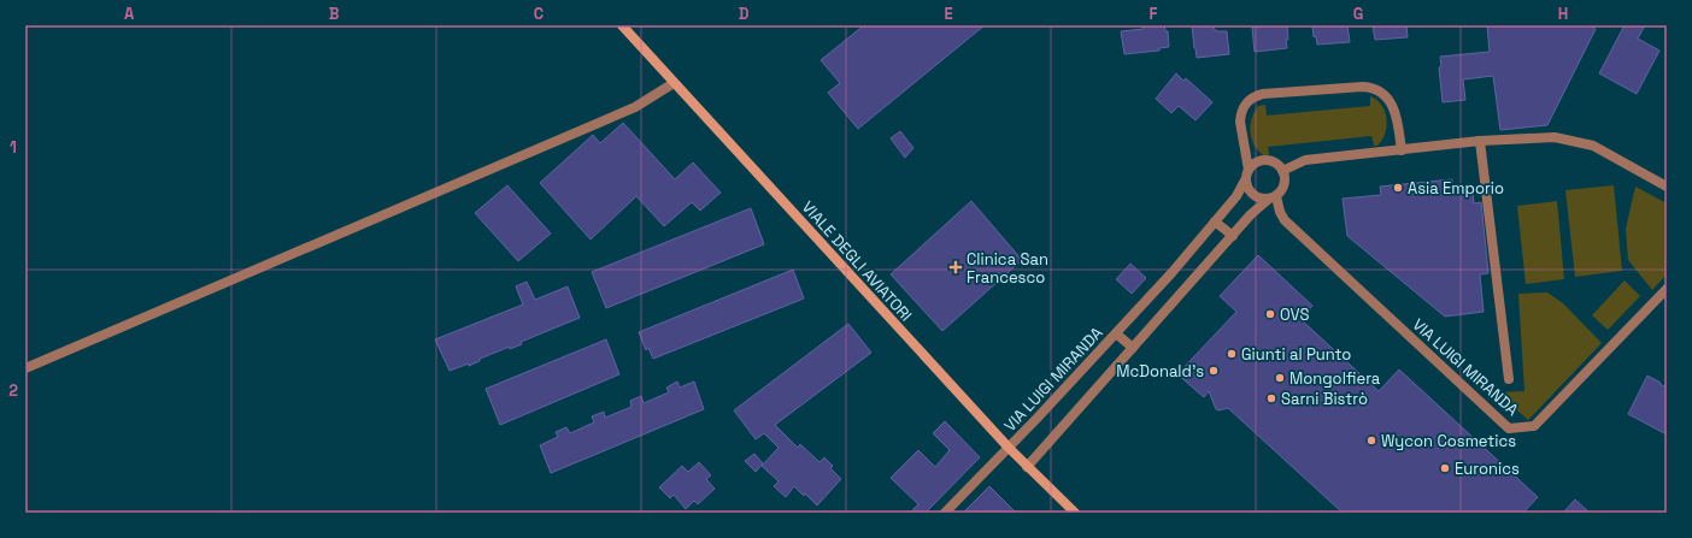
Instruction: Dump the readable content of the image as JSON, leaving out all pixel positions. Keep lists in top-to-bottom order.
{
  "streets": {
    "main road": ["VIALE DEGLI AVIATORI"],
    "street": ["VIA LUIGI MIRANDA"]
  },
  "crossings": [
    ["VIALE DEGLI AVIATORI", "VIA LUIGI MIRANDA"]
  ],
  "places": {
    "other": [
      "Asia Emporio",
      "OVS",
      "Giunti al Punto",
      "McDonald's",
      "Mongolfiera",
      "Sarni Bistrò",
      "Wycon Cosmetics",
      "Euronics"
    ],
    "health": ["Clinica San Francesco"]
  },
  "grid": {
    "columns": [
      "A",
      "B",
      "C",
      "D",
      "E",
      "F",
      "G",
      "H"
    ],
    "rows": ["1", "2"]
  }
}
